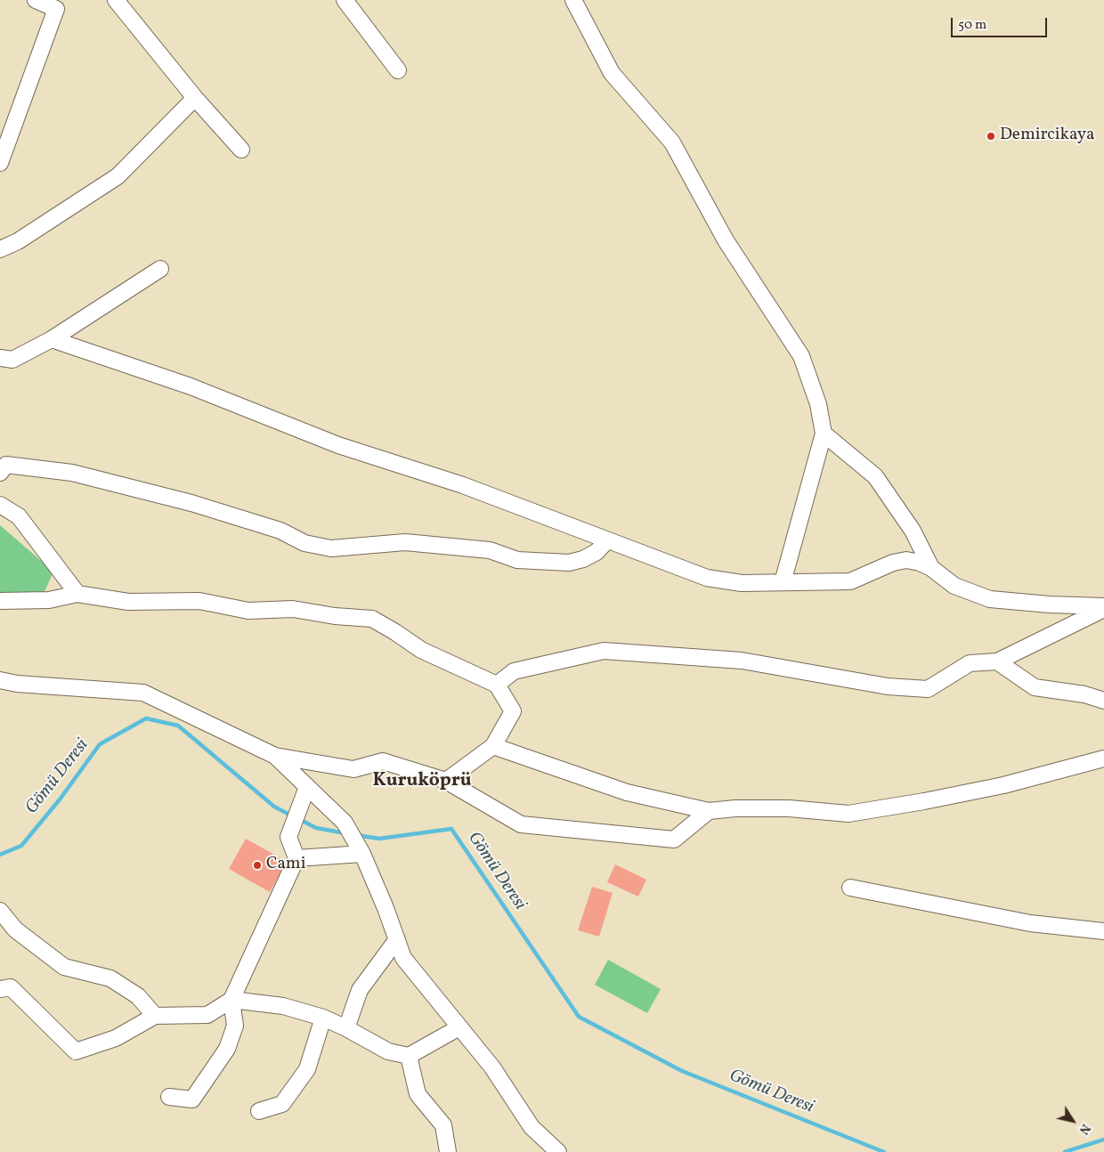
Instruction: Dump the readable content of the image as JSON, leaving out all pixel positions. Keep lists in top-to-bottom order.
{
  "districts": ["Kuruköprü"],
  "water": ["Gömü Deresi"],
  "places": ["Demircikaya", "Cami"],
  "scale_bar": "50 m",
  "north": "bottom right"
}
